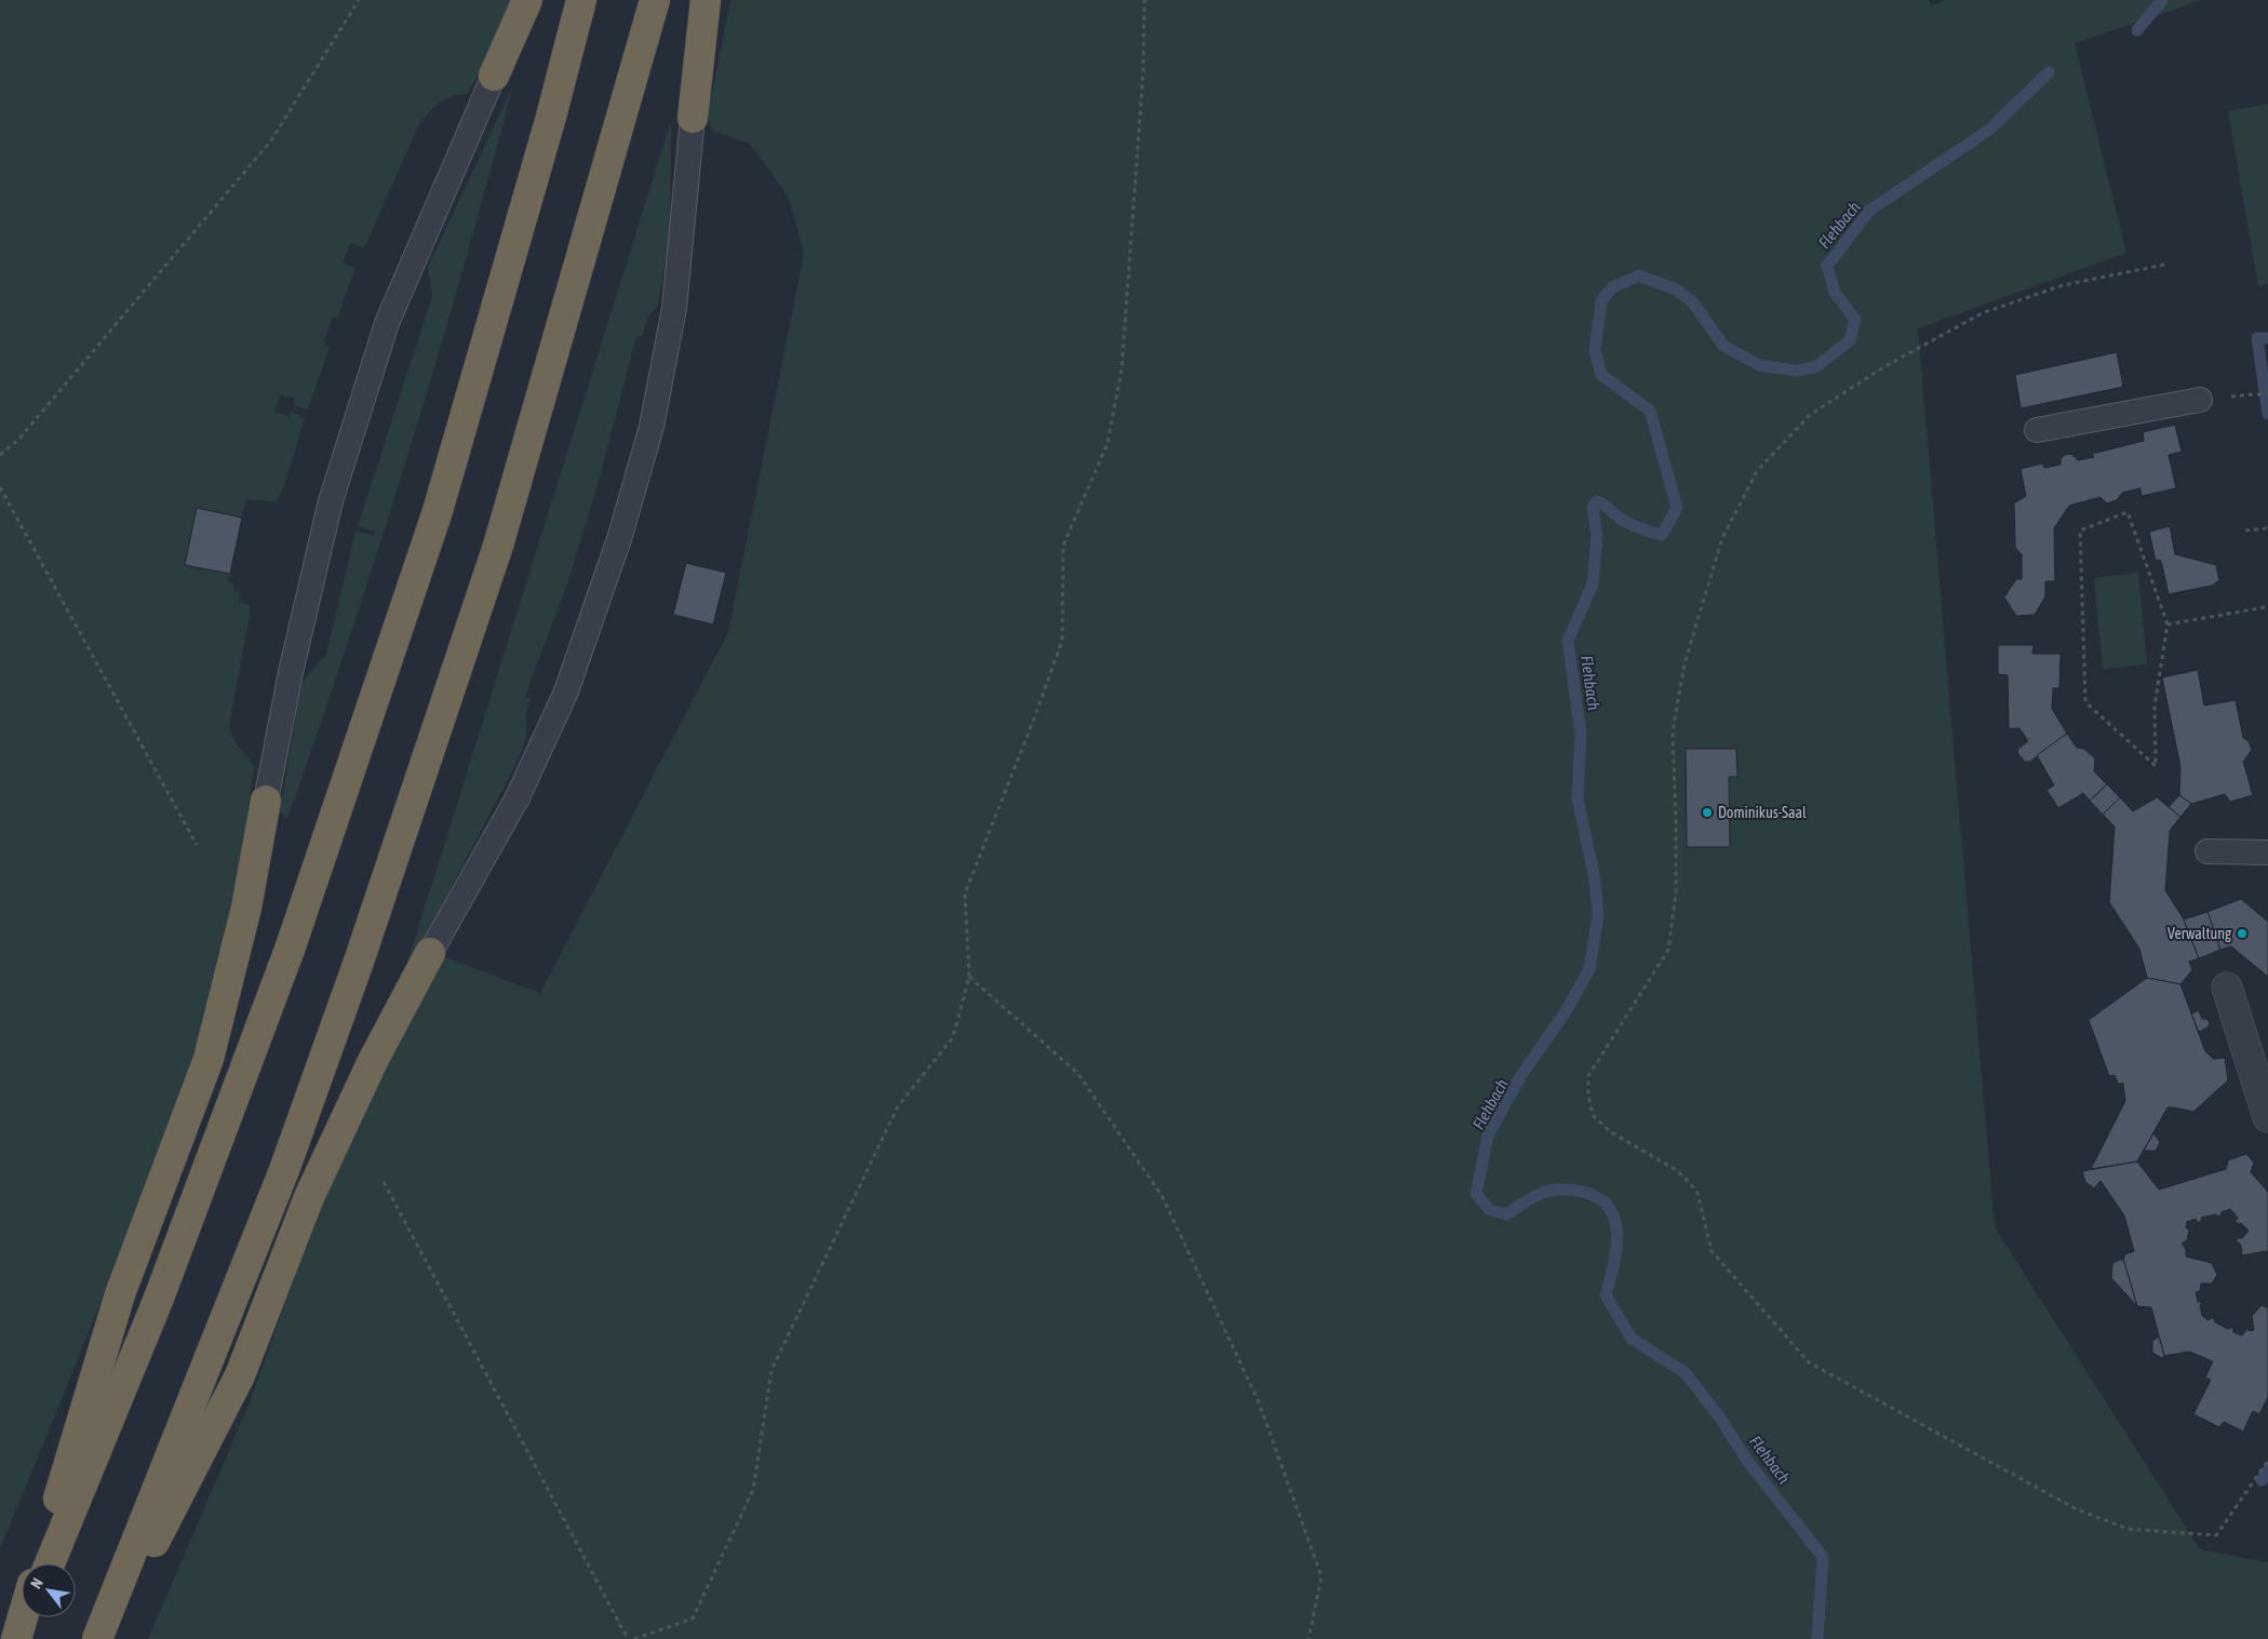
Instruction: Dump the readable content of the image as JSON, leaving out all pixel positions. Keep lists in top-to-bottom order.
{
  "water": ["Flehbach"],
  "places": ["Dominikus-Saal", "Verwaltung"],
  "north": "top left"
}
